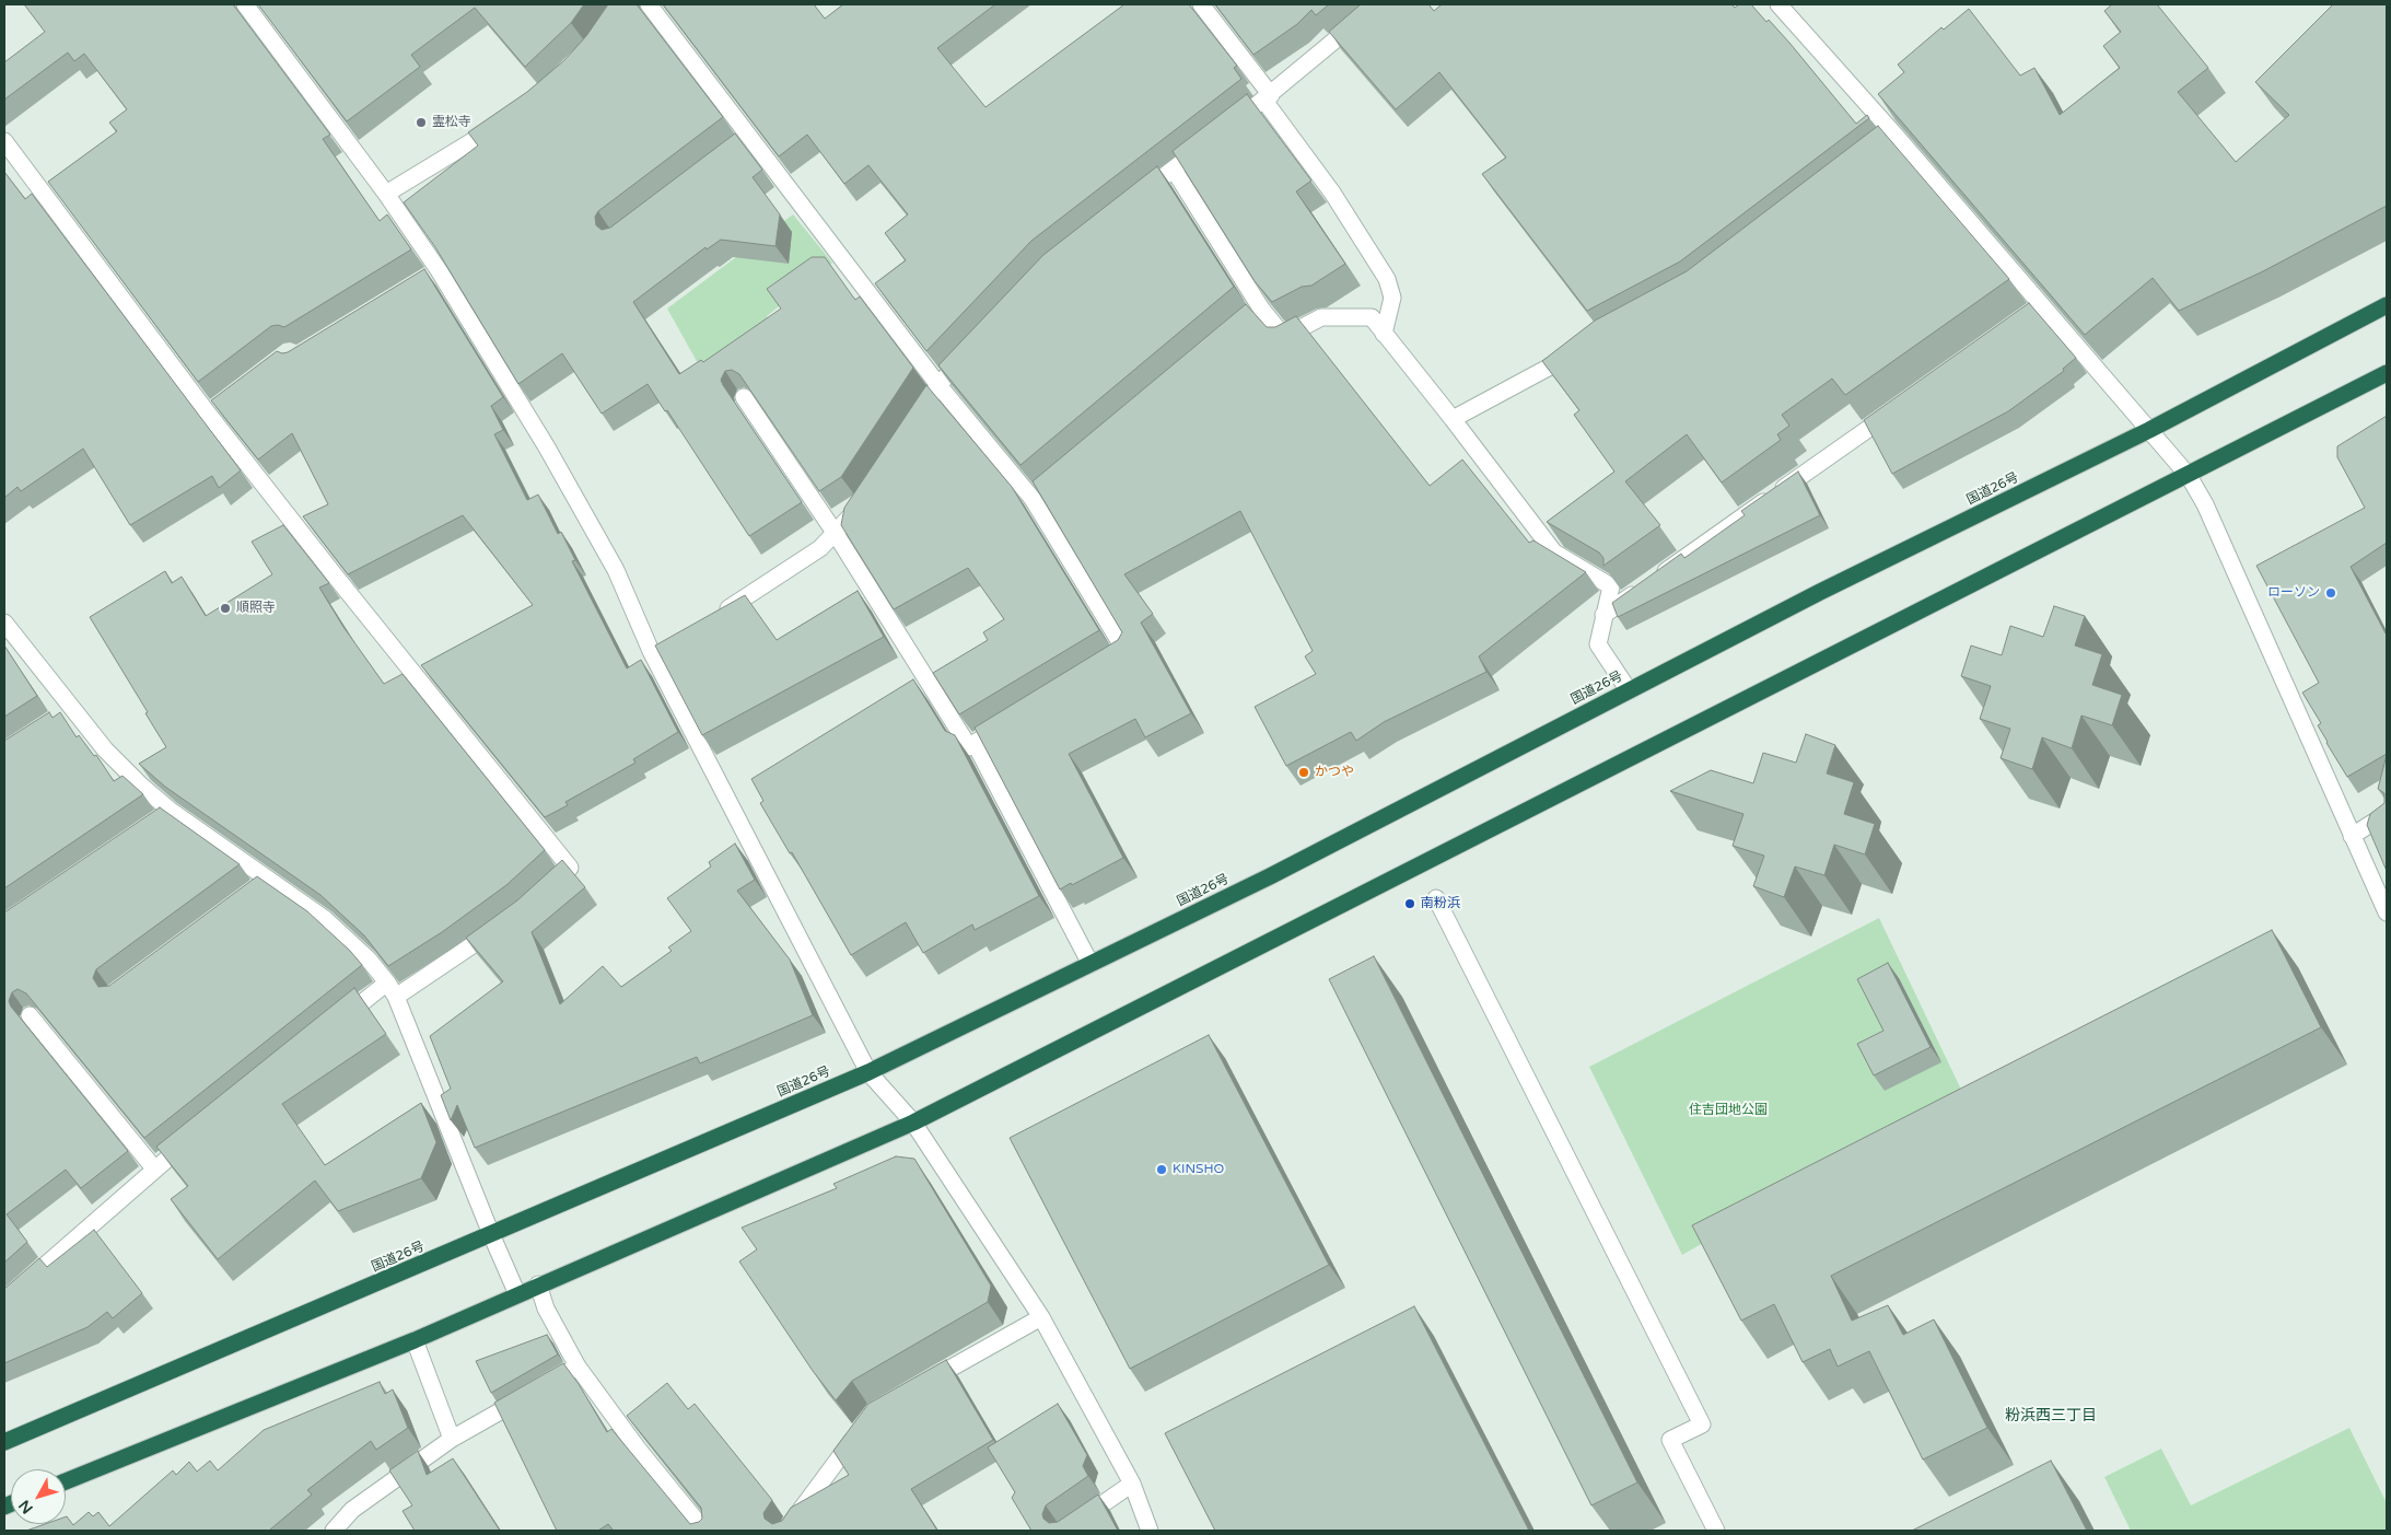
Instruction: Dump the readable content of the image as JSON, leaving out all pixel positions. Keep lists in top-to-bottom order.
{
  "streets": {
    "highway": ["国道26号"]
  },
  "districts": ["粉浜西三丁目"],
  "parks": ["住吉団地公園"],
  "places": [
    "霊松寺",
    "ローソン",
    "順照寺",
    "かつや",
    "南粉浜",
    "KINSHO"
  ],
  "north": "bottom left"
}
